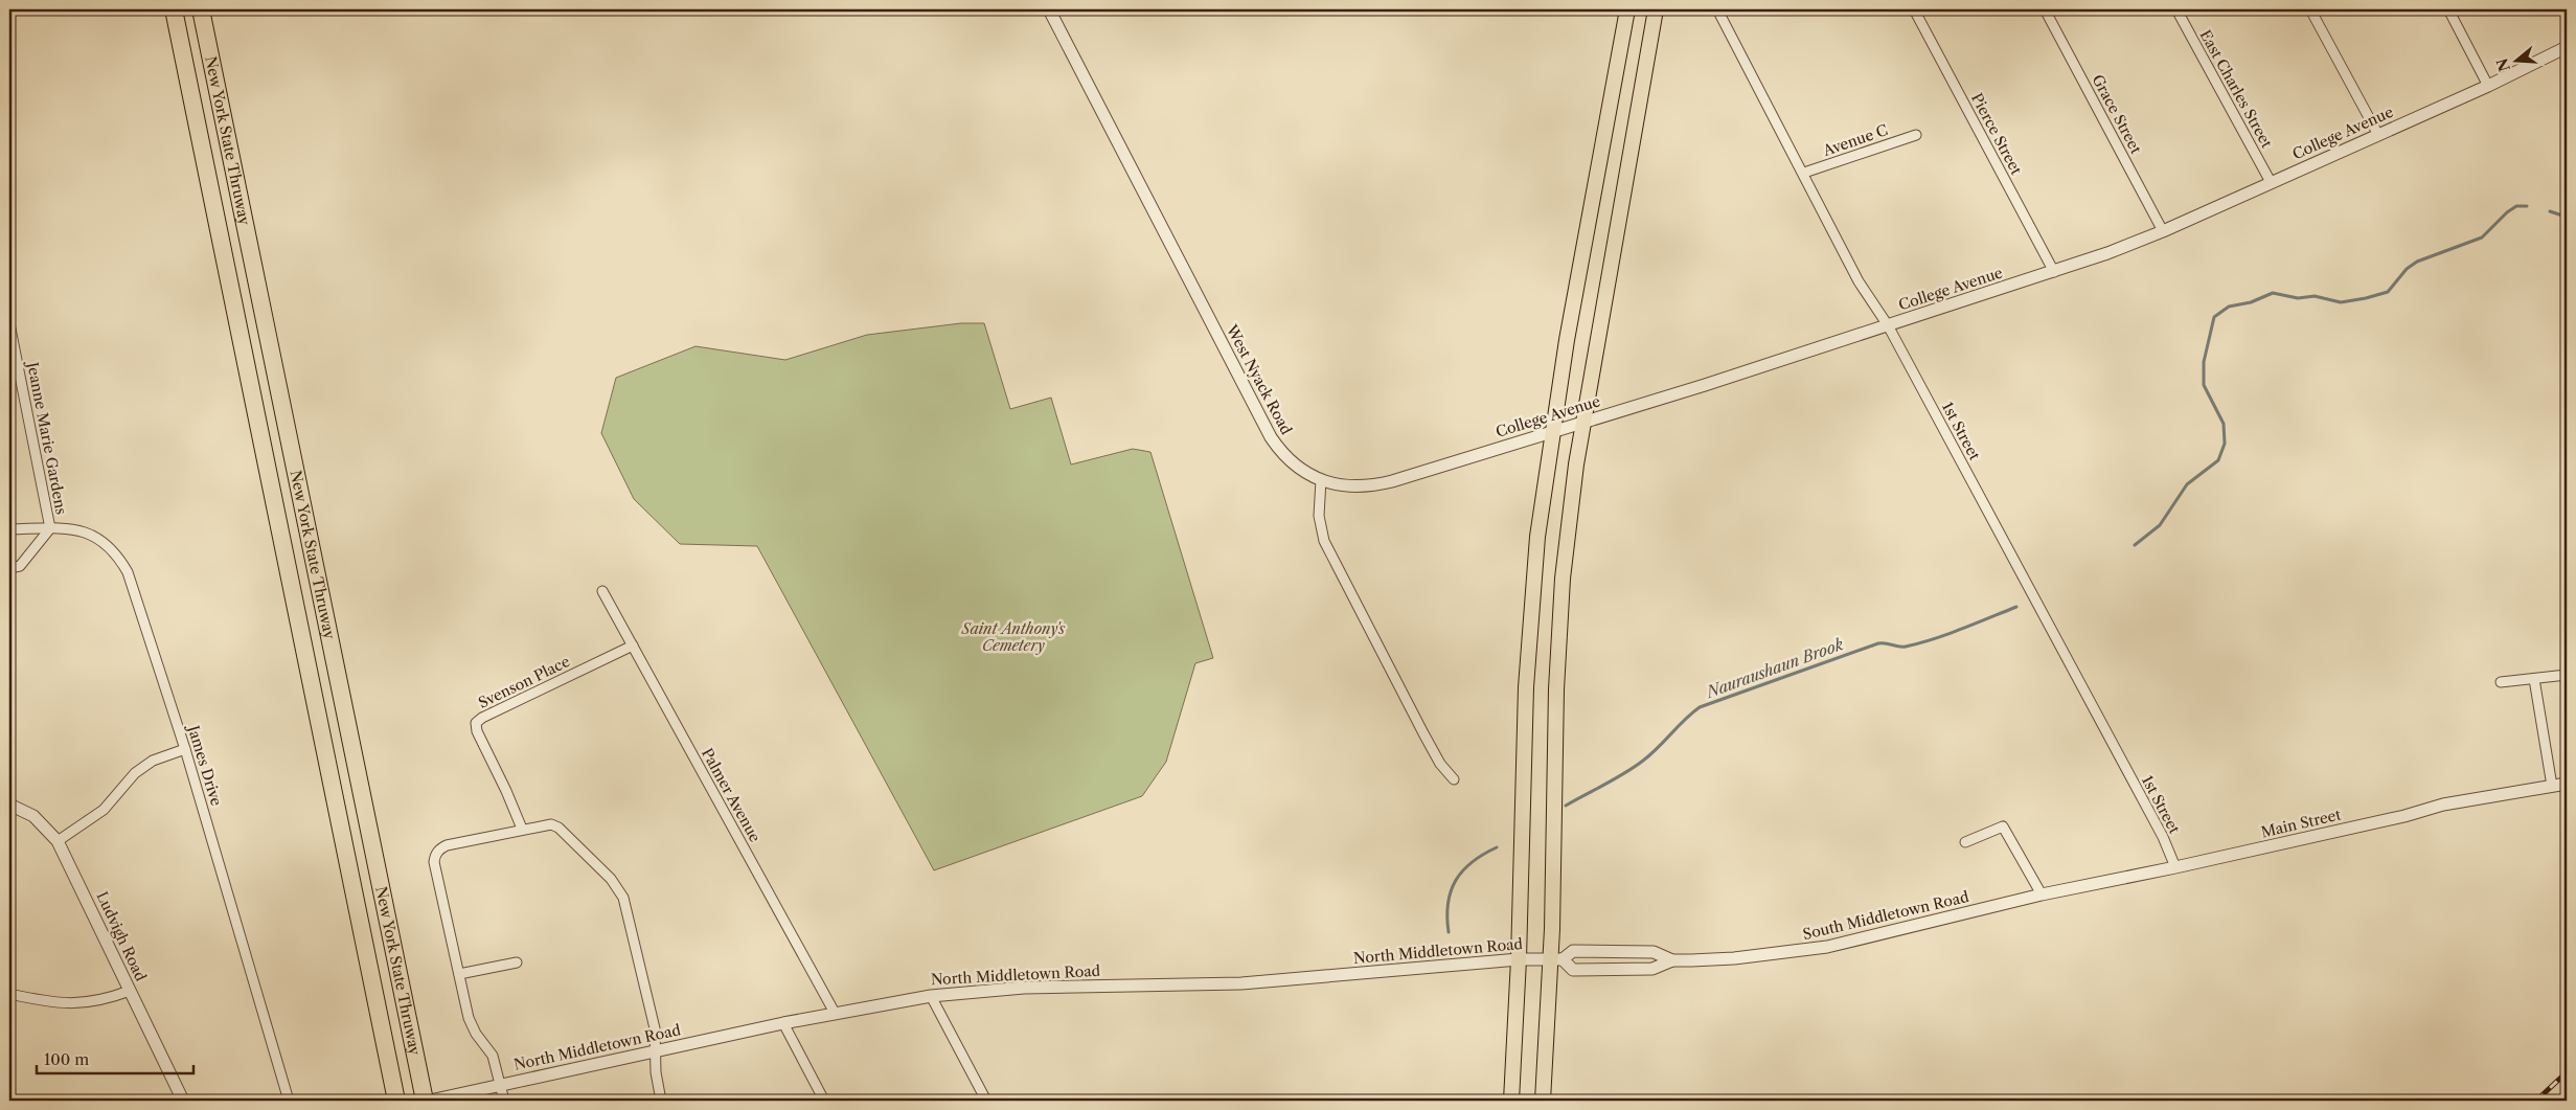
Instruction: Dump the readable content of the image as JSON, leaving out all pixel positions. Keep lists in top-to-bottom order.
{
  "streets": {
    "highway": ["New York State Thruway"],
    "street": [
      "East Charles Street",
      "Grace Street",
      "College Avenue",
      "Pierce Street",
      "Avenue C",
      "West Nyack Road",
      "1st Street",
      "Jeanne Marie Gardens",
      "Svenson Place",
      "James Drive",
      "Palmer Avenue",
      "Main Street",
      "South Middletown Road",
      "Ludvigh Road",
      "North Middletown Road"
    ]
  },
  "crossings": [
    ["East Charles Street", "College Avenue"],
    ["Grace Street", "College Avenue"],
    ["College Avenue", "Pierce Street"],
    ["College Avenue", "West Nyack Road"],
    ["College Avenue", "1st Street"],
    ["Avenue C", "1st Street"],
    ["1st Street", "Main Street"],
    ["Jeanne Marie Gardens", "James Drive"],
    ["Svenson Place", "Palmer Avenue"],
    ["Palmer Avenue", "North Middletown Road"],
    ["Main Street", "South Middletown Road"],
    ["South Middletown Road", "North Middletown Road"]
  ],
  "water": ["Nauraushaun Brook"],
  "parks": ["Saint Anthony's Cemetery"],
  "scale_bar": "100 m",
  "north": "left"
}
